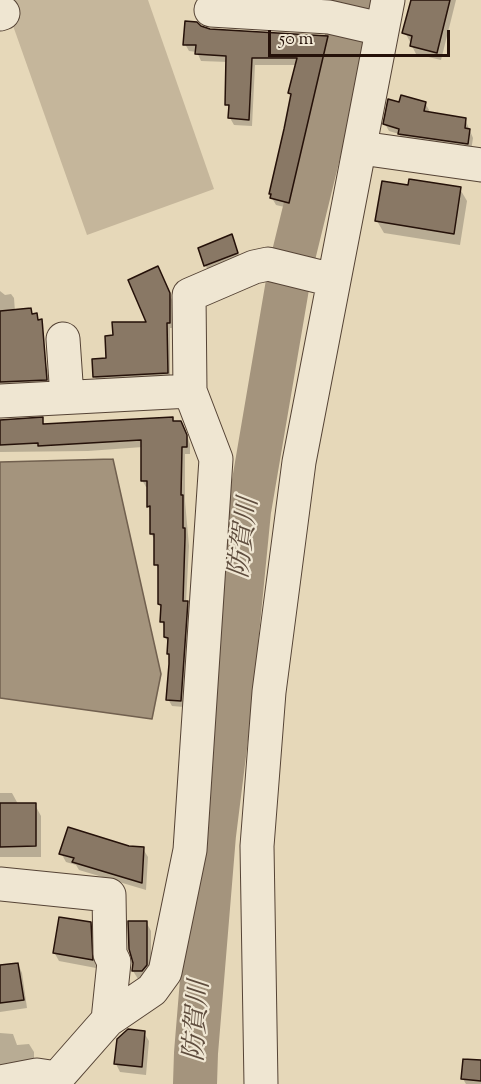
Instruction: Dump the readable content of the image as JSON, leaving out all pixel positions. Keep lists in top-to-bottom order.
{
  "water": ["防賀川"],
  "scale_bar": "50 m"
}
